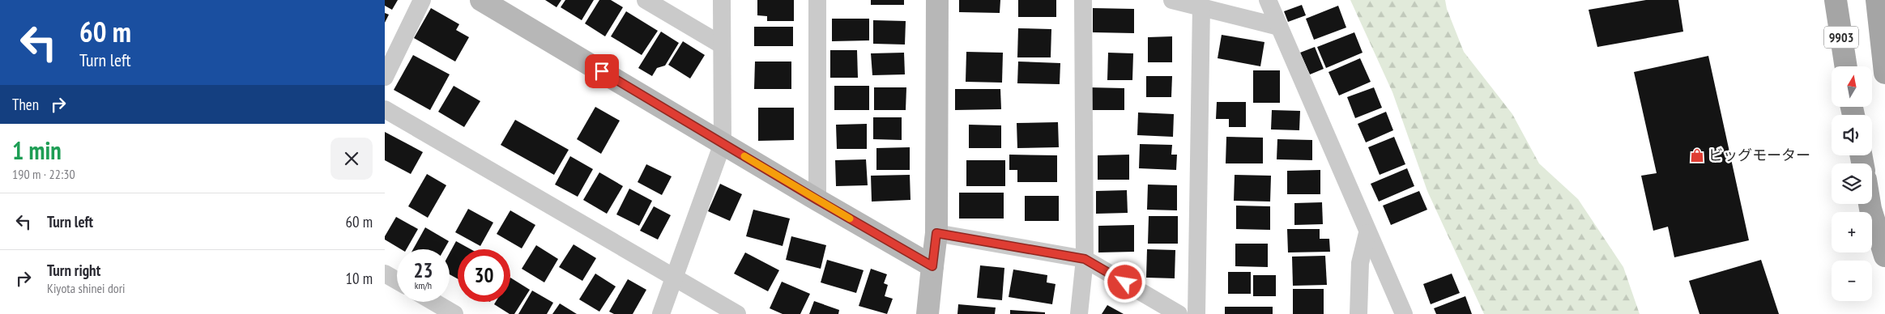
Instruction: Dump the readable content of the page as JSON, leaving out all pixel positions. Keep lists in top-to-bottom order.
{
  "streets": {
    "main road": ["9903"]
  },
  "places": {
    "shop": ["ビッグモーター"]
  },
  "north": "top",
  "page": {
    "turn": ["60 m", "Turn left"],
    "map_buttons": ["+", "−"],
    "then": "Then",
    "heading": ["1 min", "190 m · 22:30"],
    "list": [
      {
        "name": "Turn left",
        "value": "60 m"
      },
      {
        "name": "Turn right",
        "note": "Kiyota shinei dori",
        "value": "10 m"
      }
    ],
    "speed": "23 km/h",
    "limit": "30"
  }
}
